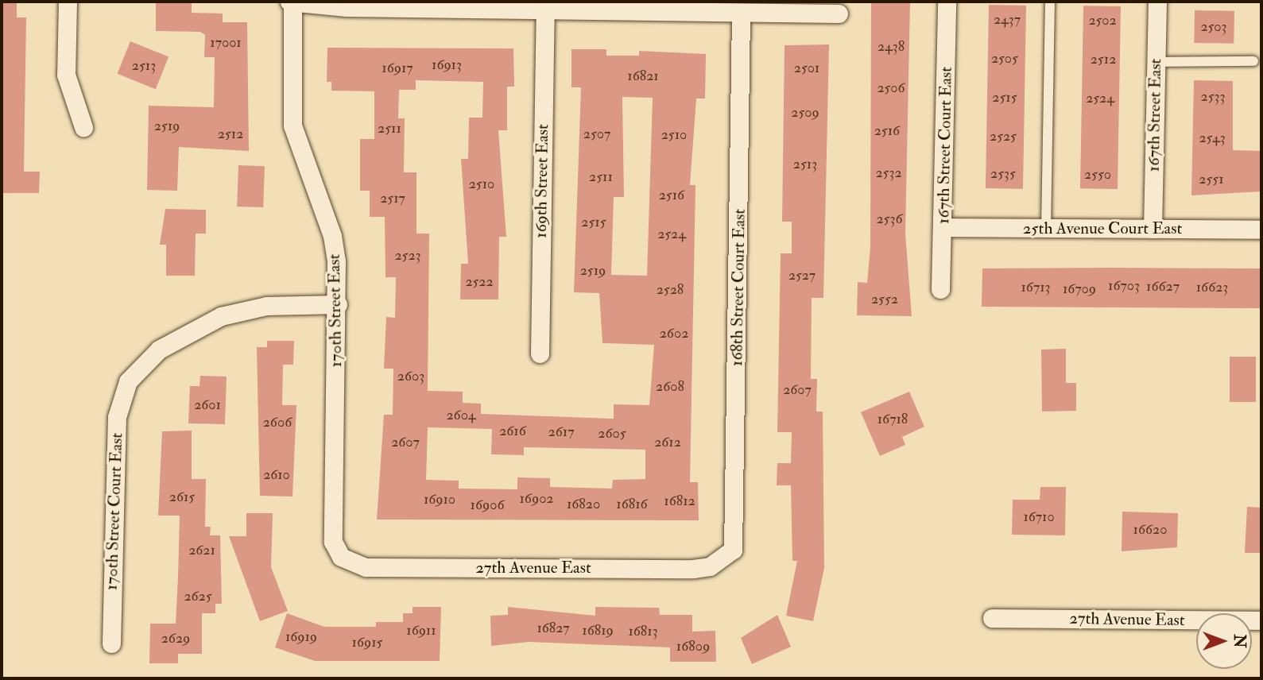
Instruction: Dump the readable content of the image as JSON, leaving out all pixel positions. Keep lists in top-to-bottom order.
{
  "streets": {
    "street": [
      "167th Street East",
      "167th Street Court East",
      "169th Street East",
      "25th Avenue Court East",
      "168th Street Court East",
      "170th Street East",
      "170th Street Court East",
      "27th Avenue East"
    ]
  },
  "crossings": [
    ["167th Street East", "25th Avenue Court East"],
    ["167th Street Court East", "25th Avenue Court East"],
    ["168th Street Court East", "27th Avenue East"],
    ["170th Street East", "170th Street Court East"],
    ["170th Street East", "27th Avenue East"]
  ],
  "house_numbers": [
    "2437",
    "2502",
    "2503",
    "17001",
    "2438",
    "2505",
    "2512",
    "16913",
    "2513",
    "16917",
    "2501",
    "16821",
    "2506",
    "2533",
    "2515",
    "2524",
    "2509",
    "2519",
    "2511",
    "2516",
    "2512",
    "2507",
    "2510",
    "2525",
    "2543",
    "2513",
    "2532",
    "2535",
    "2550",
    "2511",
    "2551",
    "2510",
    "2516",
    "2517",
    "2536",
    "2515",
    "2524",
    "2523",
    "2519",
    "2527",
    "2522",
    "16703",
    "16627",
    "16713",
    "16623",
    "16709",
    "2528",
    "2552",
    "2602",
    "2603",
    "2608",
    "2607",
    "2601",
    "2604",
    "16718",
    "2606",
    "2616",
    "2617",
    "2605",
    "2607",
    "2612",
    "2610",
    "2615",
    "16902",
    "16910",
    "16812",
    "16820",
    "16816",
    "16906",
    "16710",
    "16620",
    "2621",
    "2625",
    "16827",
    "16911",
    "16819",
    "16813",
    "16919",
    "2629",
    "16915",
    "16809"
  ],
  "north": "right"
}
